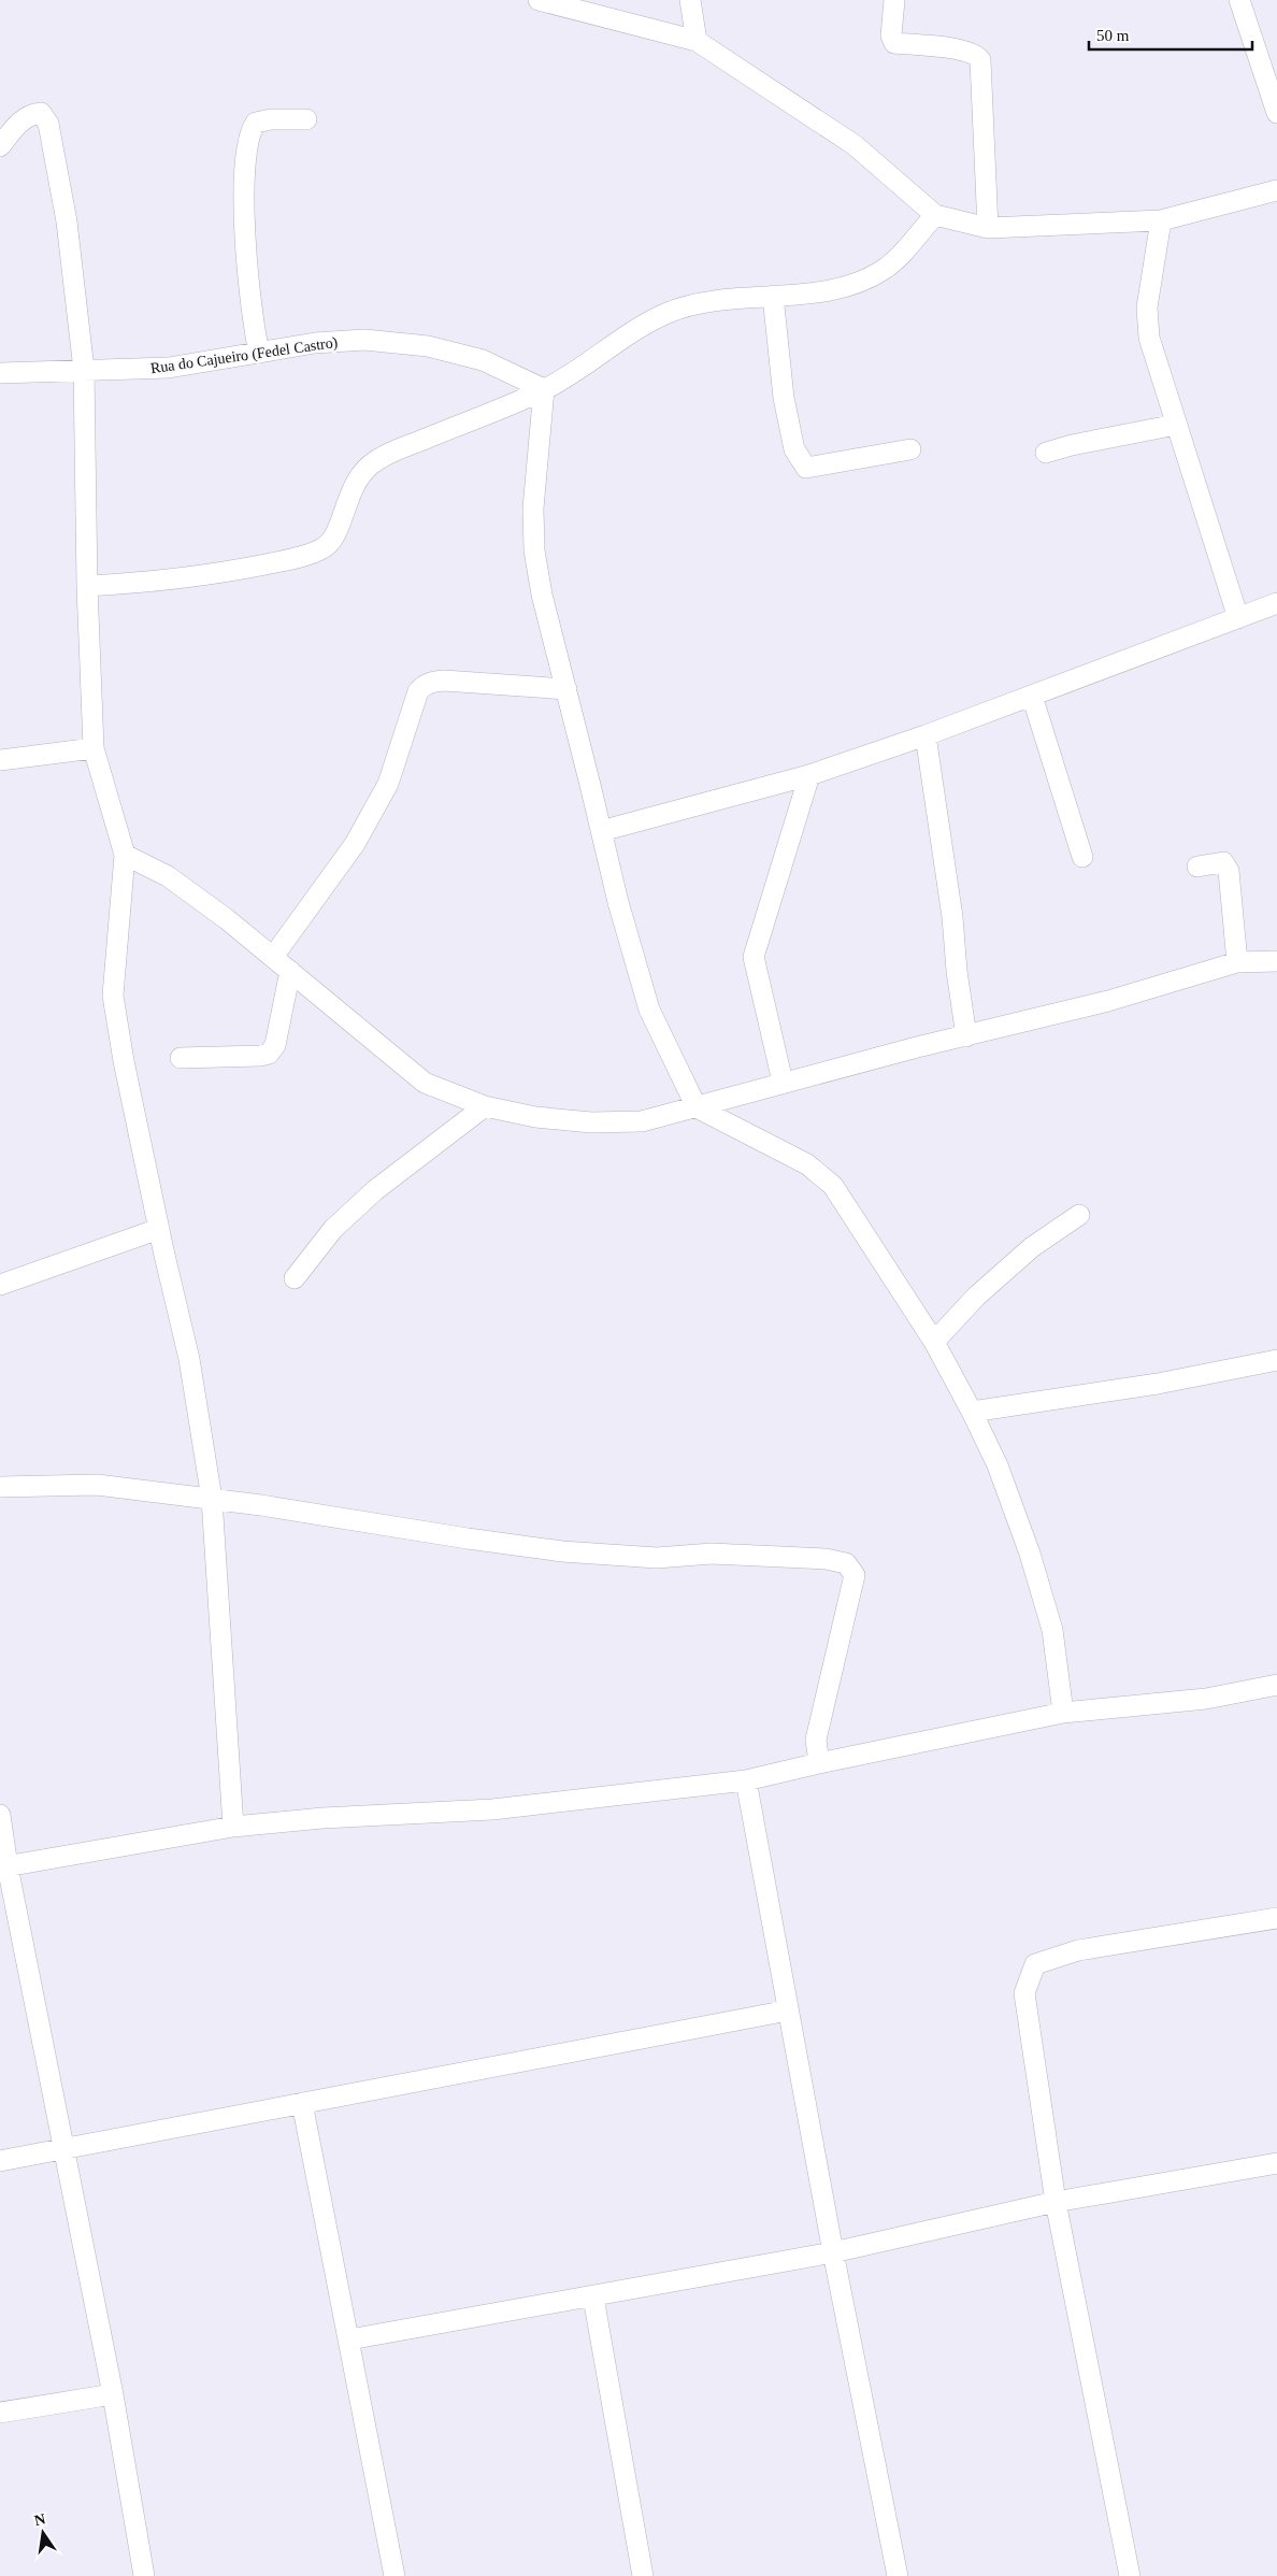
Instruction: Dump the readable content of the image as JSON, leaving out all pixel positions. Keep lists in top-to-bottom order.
{
  "streets": {
    "street": ["Rua do Cajueiro (Fedel Castro)"]
  },
  "scale_bar": "50 m",
  "north": "top"
}
